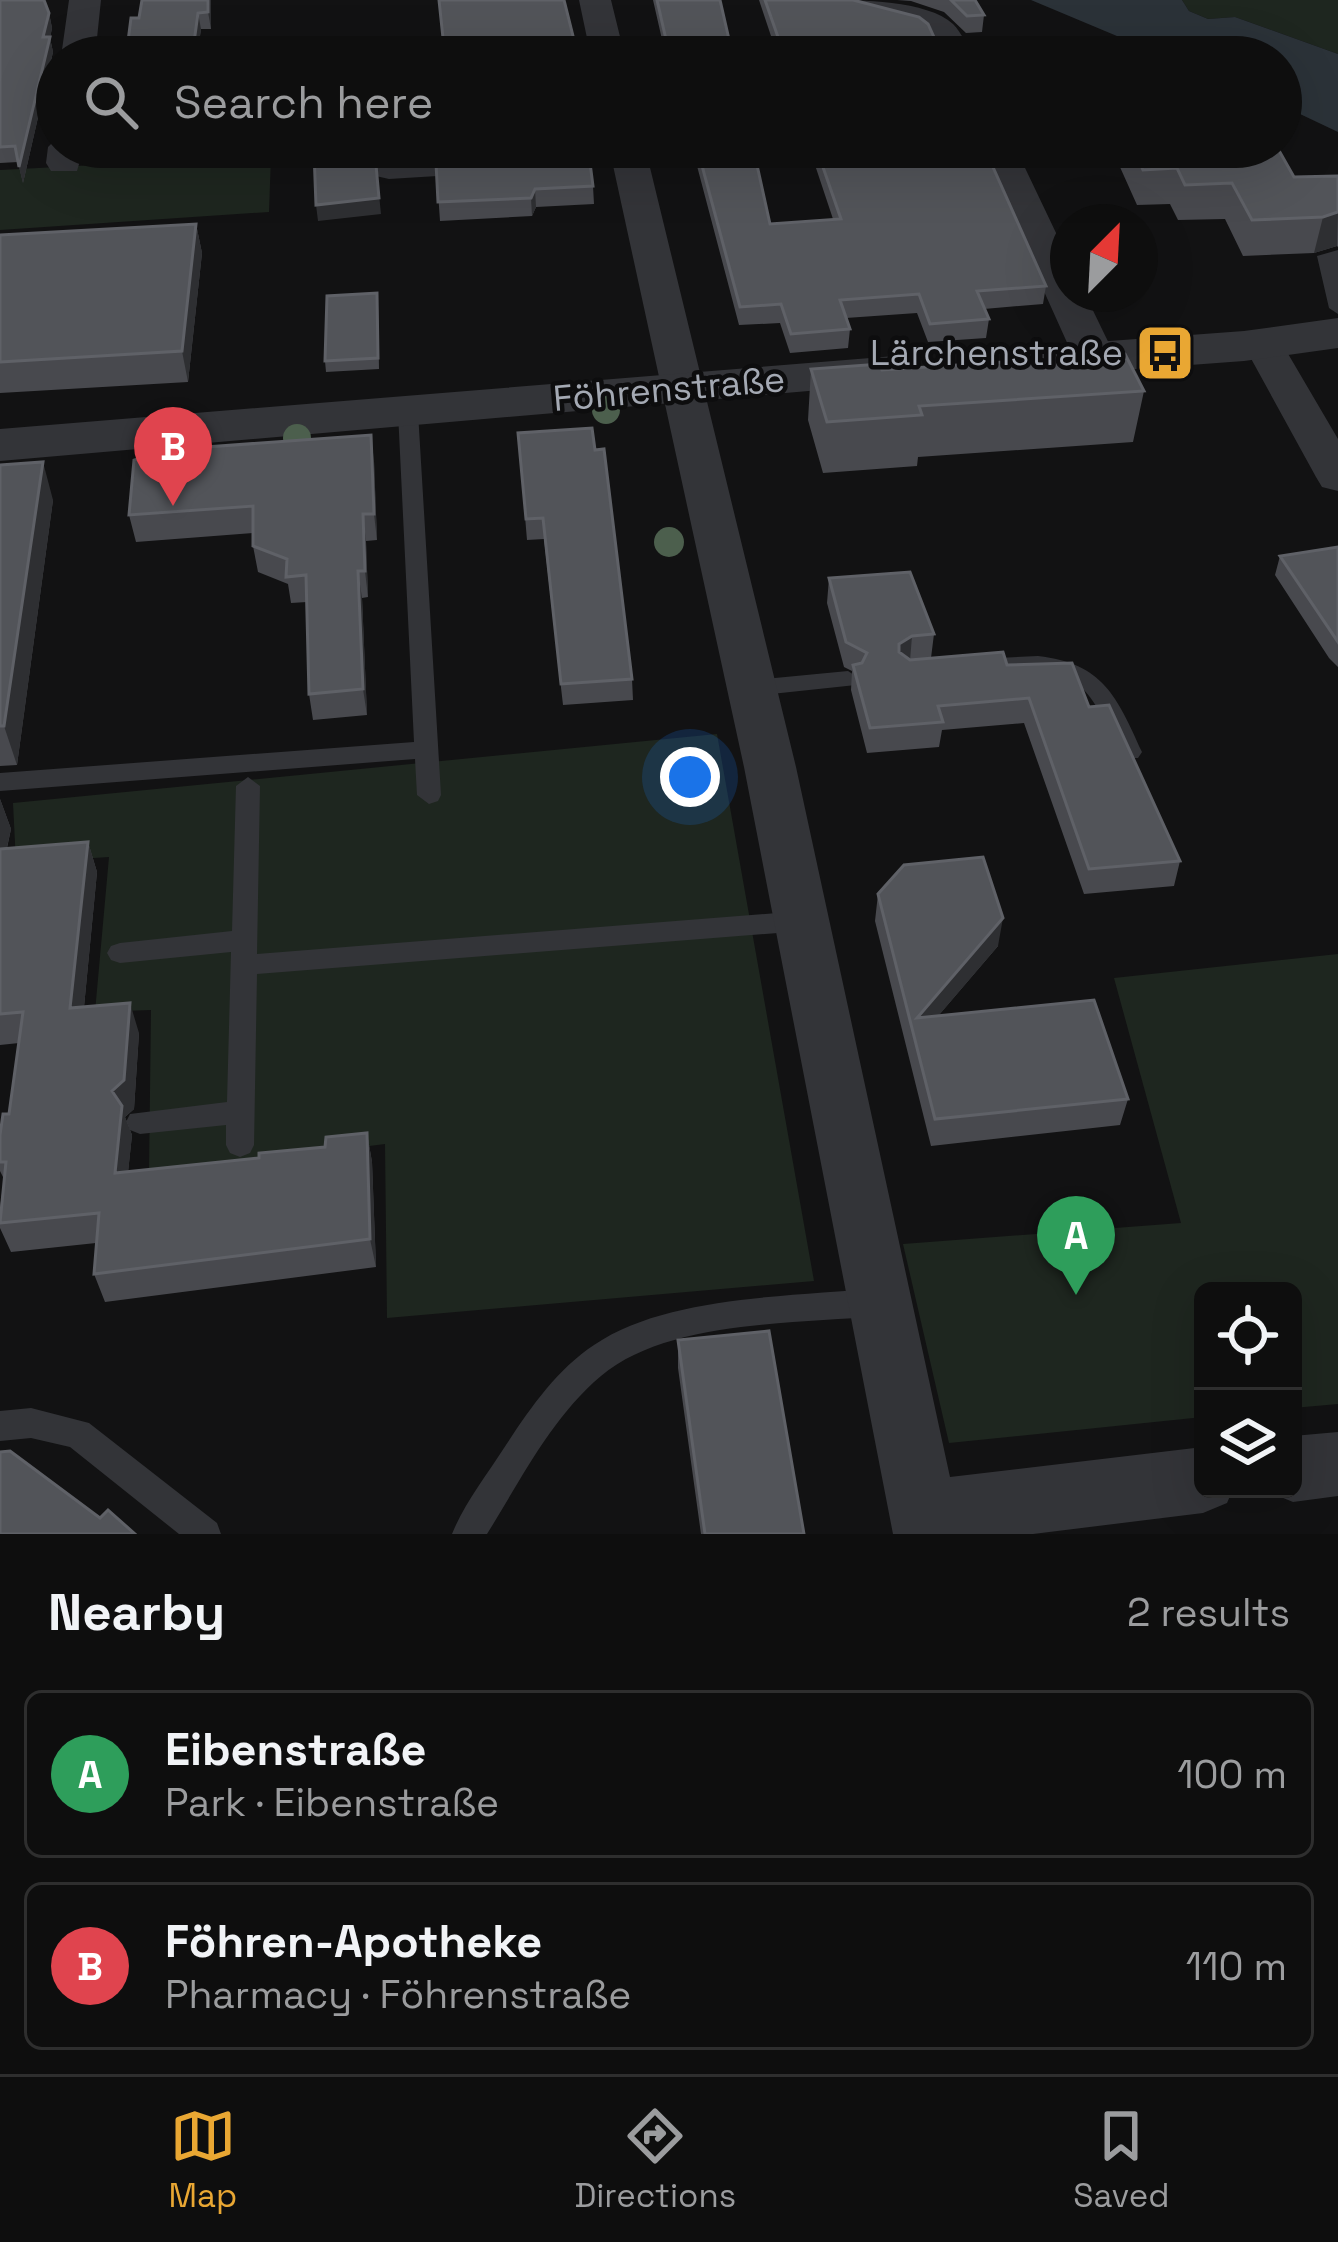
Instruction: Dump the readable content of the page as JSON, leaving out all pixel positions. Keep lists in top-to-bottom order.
{
  "streets": {
    "street": ["Föhrenstraße"]
  },
  "places": {
    "bus stop": ["Lärchenstraße"]
  },
  "north": "top right",
  "page": {
    "search": "Search here",
    "pins": ["B", "A"],
    "heading": ["Nearby", "2 results"],
    "list": [
      {
        "mark": "A",
        "name": "Eibenstraße",
        "note": "Park · Eibenstraße",
        "value": "100 m"
      },
      {
        "mark": "B",
        "name": "Föhren-Apotheke",
        "note": "Pharmacy · Föhrenstraße",
        "value": "110 m"
      }
    ],
    "nav": ["Map", "Directions", "Saved"]
  }
}
